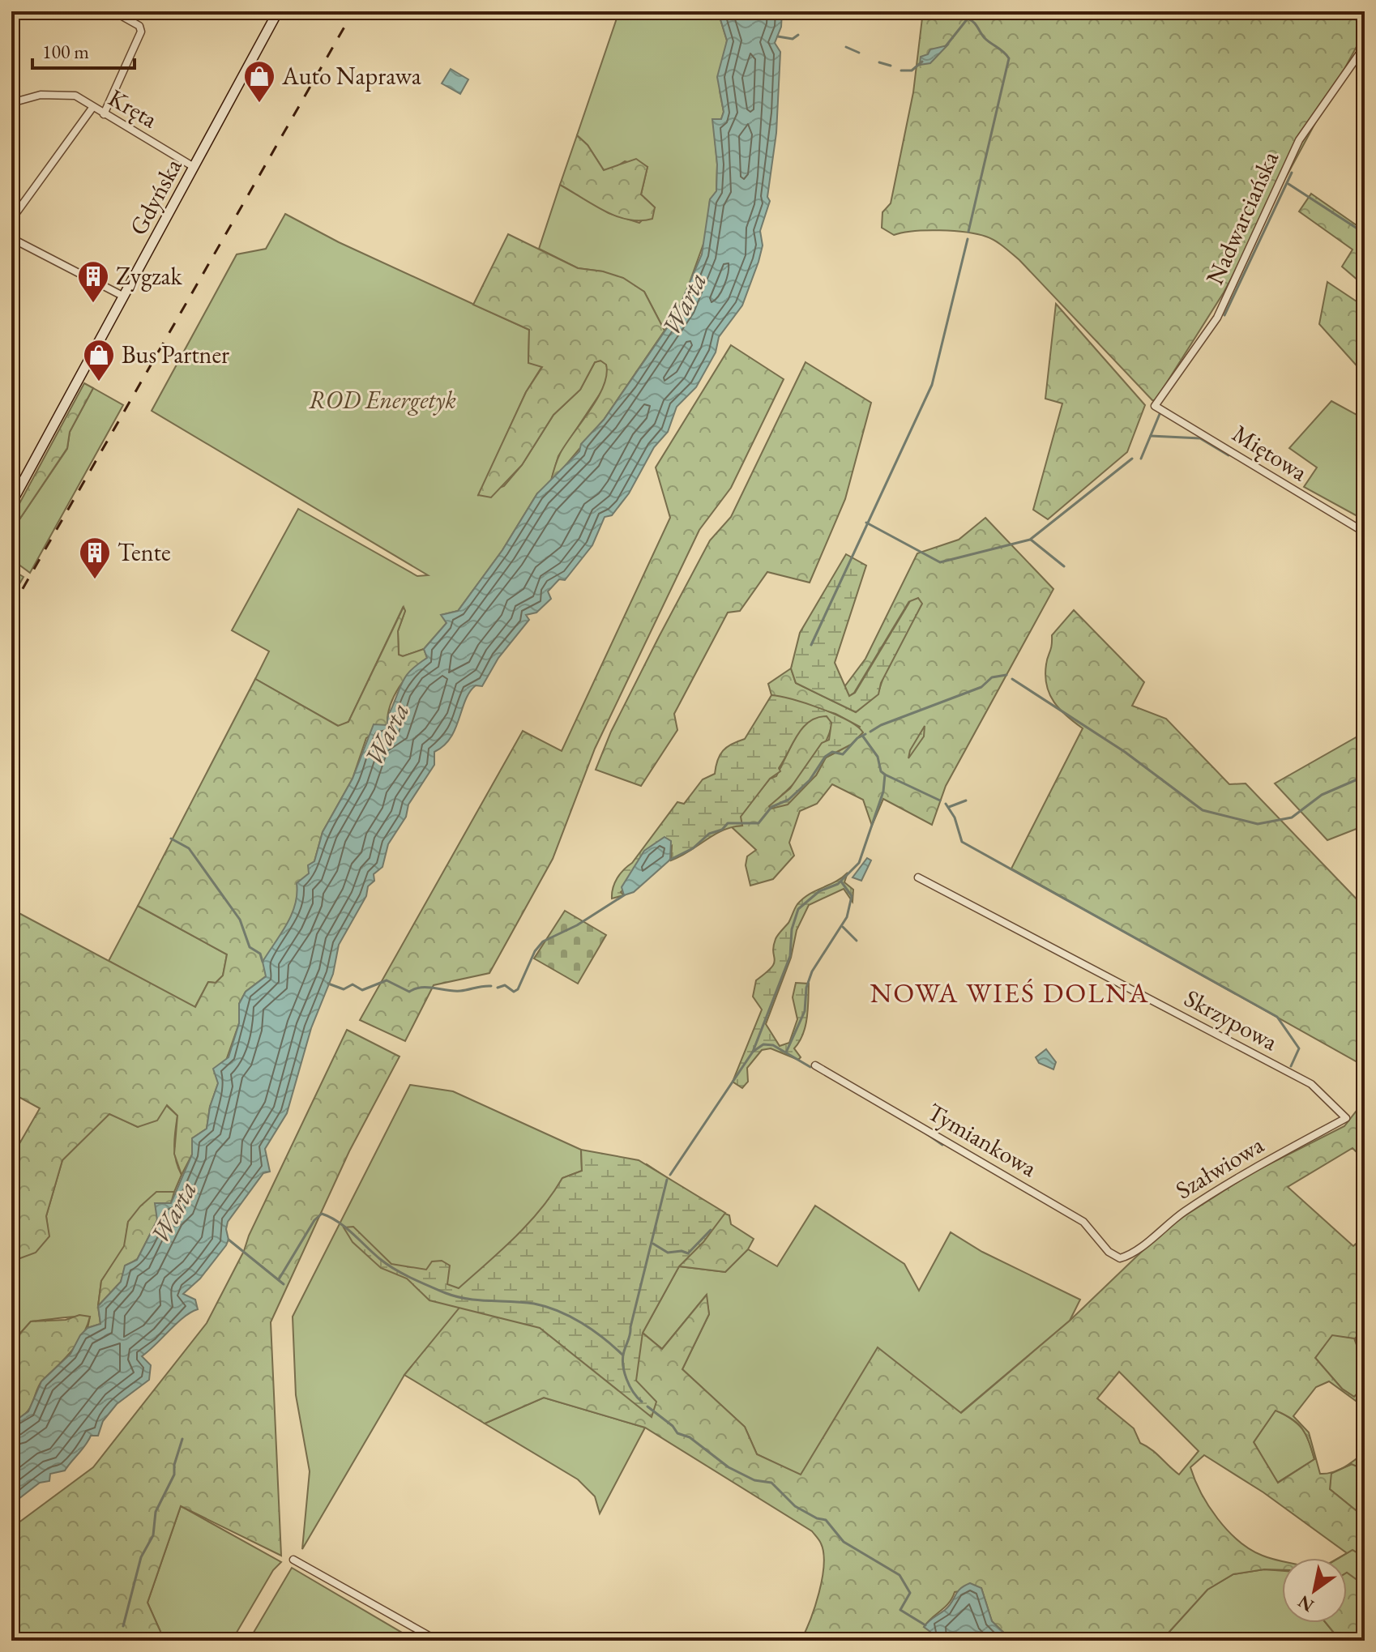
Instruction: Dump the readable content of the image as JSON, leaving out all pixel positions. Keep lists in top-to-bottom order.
{
  "streets": {
    "main road": ["Gdyńska"],
    "street": [
      "Kręta",
      "Nadwarciańska",
      "Miętowa",
      "Skrzypowa",
      "Tymiankowa",
      "Szałwiowa"
    ]
  },
  "crossings": [
    ["Kręta", "Gdyńska"],
    ["Nadwarciańska", "Miętowa"],
    ["Skrzypowa", "Szałwiowa"],
    ["Tymiankowa", "Szałwiowa"]
  ],
  "districts": ["NOWA WIEŚ DOLNA"],
  "water": ["Warta"],
  "parks": ["ROD Energetyk"],
  "places": {
    "shop": ["Auto Naprawa", "Bus Partner"],
    "building": ["Zygzak", "Tente"]
  },
  "scale_bar": "100 m",
  "north": "bottom left"
}
